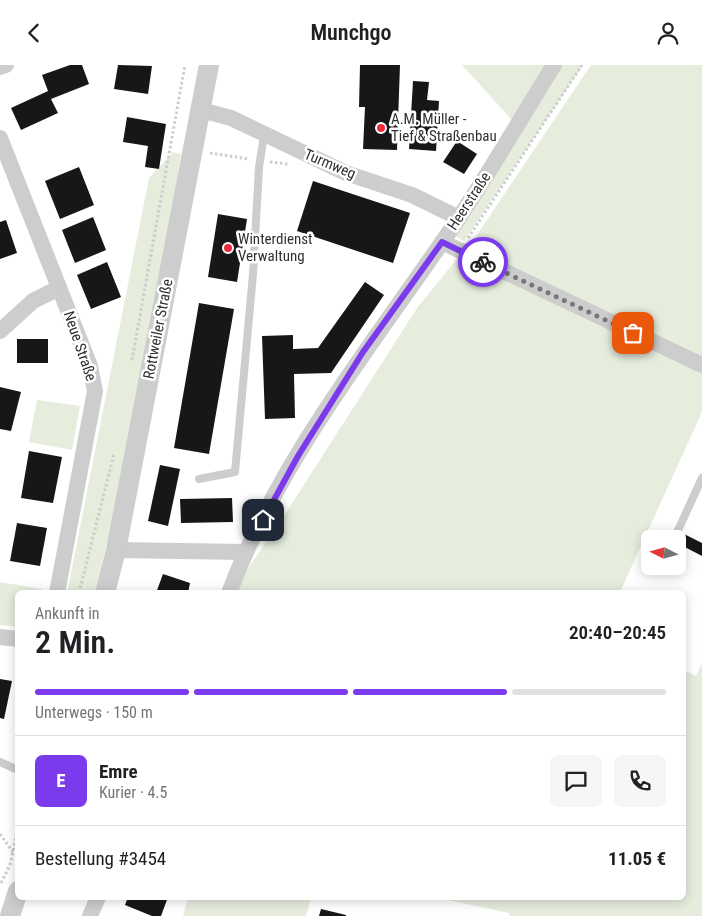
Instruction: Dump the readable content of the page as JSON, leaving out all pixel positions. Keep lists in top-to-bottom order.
{
  "streets": {
    "street": [
      "Turmweg",
      "Heerstraße",
      "Rottweiler Straße",
      "Neue Straße"
    ]
  },
  "crossings": [
    ["Turmweg", "Heerstraße"],
    ["Turmweg", "Rottweiler Straße"]
  ],
  "places": ["A.M. Müller - Tief & Straßenbau", "Winterdienst Verwaltung"],
  "north": "left",
  "page": {
    "header": "Munchgo",
    "heading": ["2 Min.", "Ankunft in", "20:40–20:45"],
    "panel": [
      "Emre",
      "Kurier · 4.5",
      "Bestellung #3454",
      "11.05 €"
    ],
    "bar": "Unterwegs · 150 m",
    "round": "E"
  }
}
